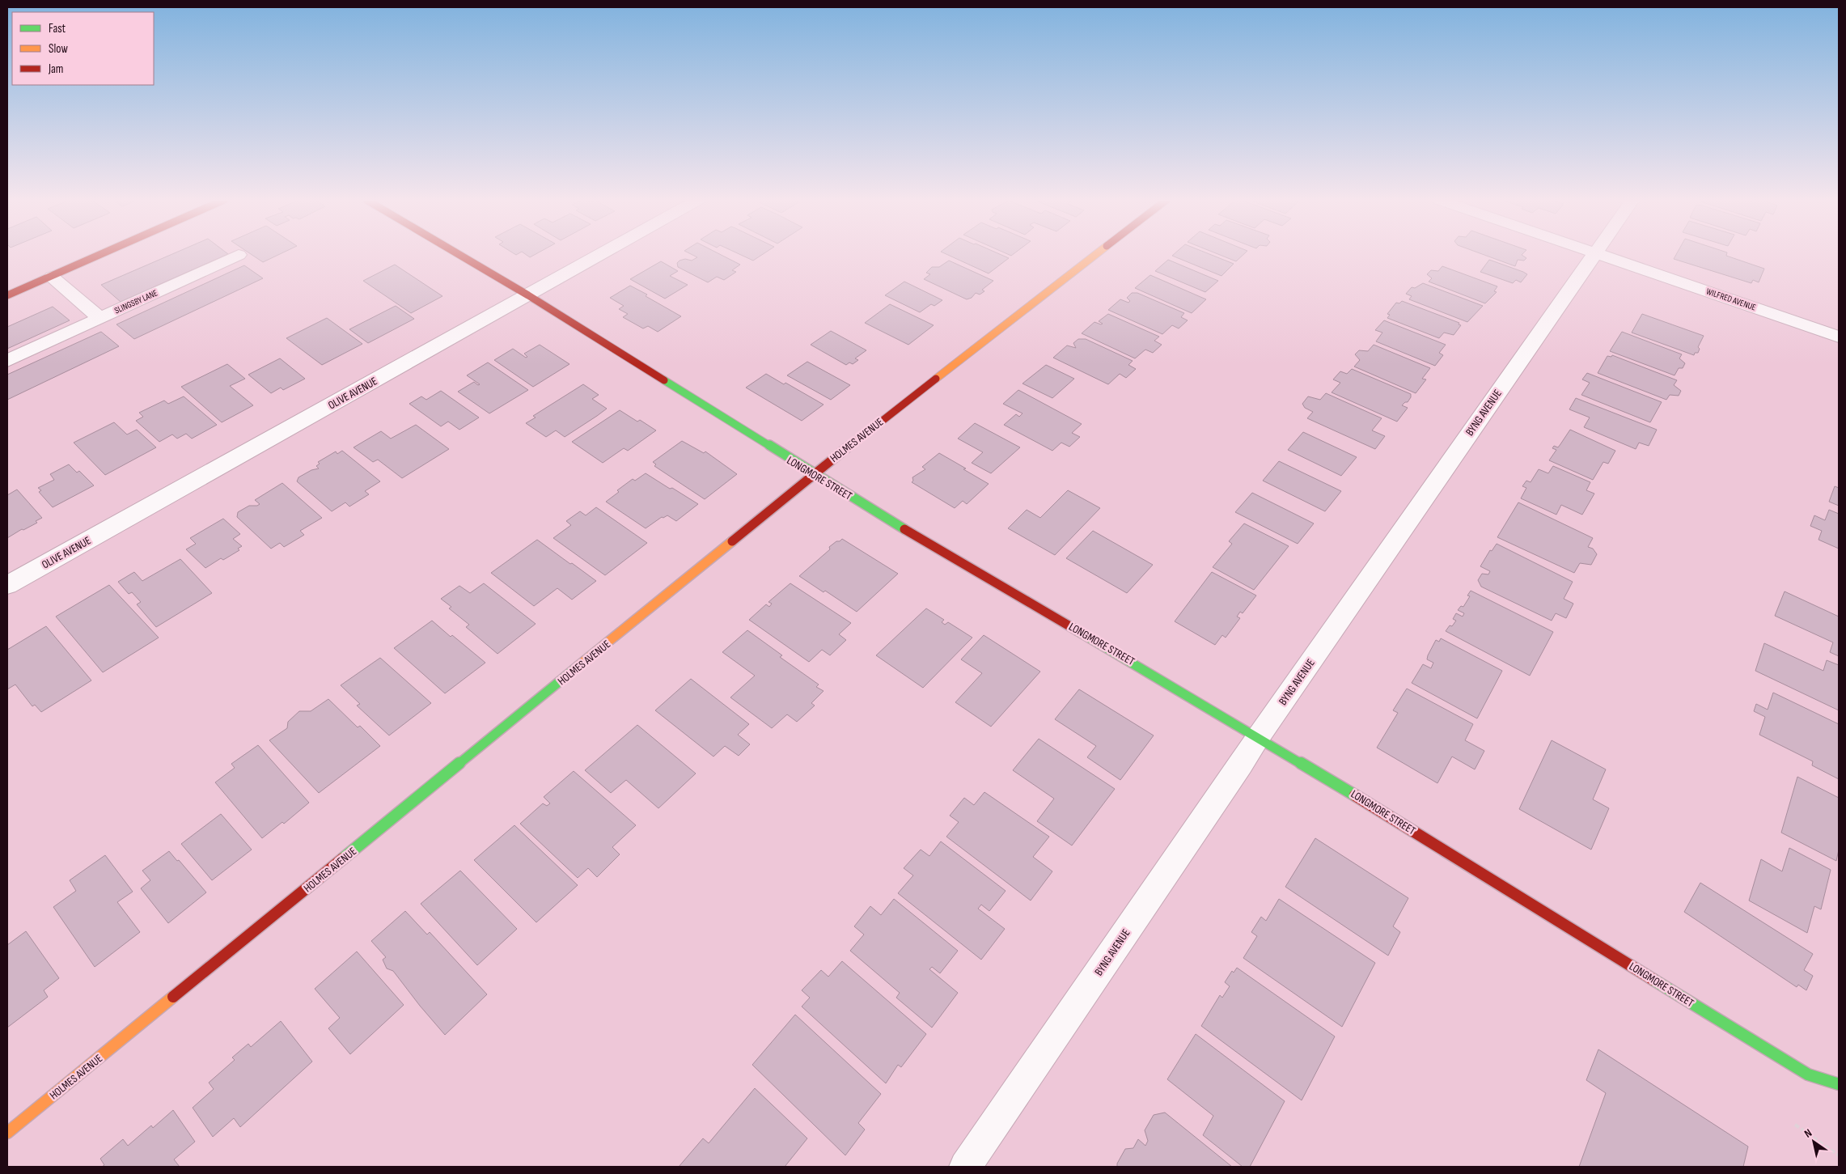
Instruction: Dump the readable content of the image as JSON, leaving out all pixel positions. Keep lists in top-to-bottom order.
{
  "streets": {
    "street": [
      "WILFRED AVENUE",
      "SLINGSBY LANE",
      "OLIVE AVENUE",
      "BYNG AVENUE",
      "HOLMES AVENUE",
      "LONGMORE STREET"
    ]
  },
  "crossings": [
    ["OLIVE AVENUE", "LONGMORE STREET"],
    ["BYNG AVENUE", "LONGMORE STREET"],
    ["HOLMES AVENUE", "LONGMORE STREET"]
  ],
  "legend": ["Fast", "Slow", "Jam"],
  "north": "top left"
}
